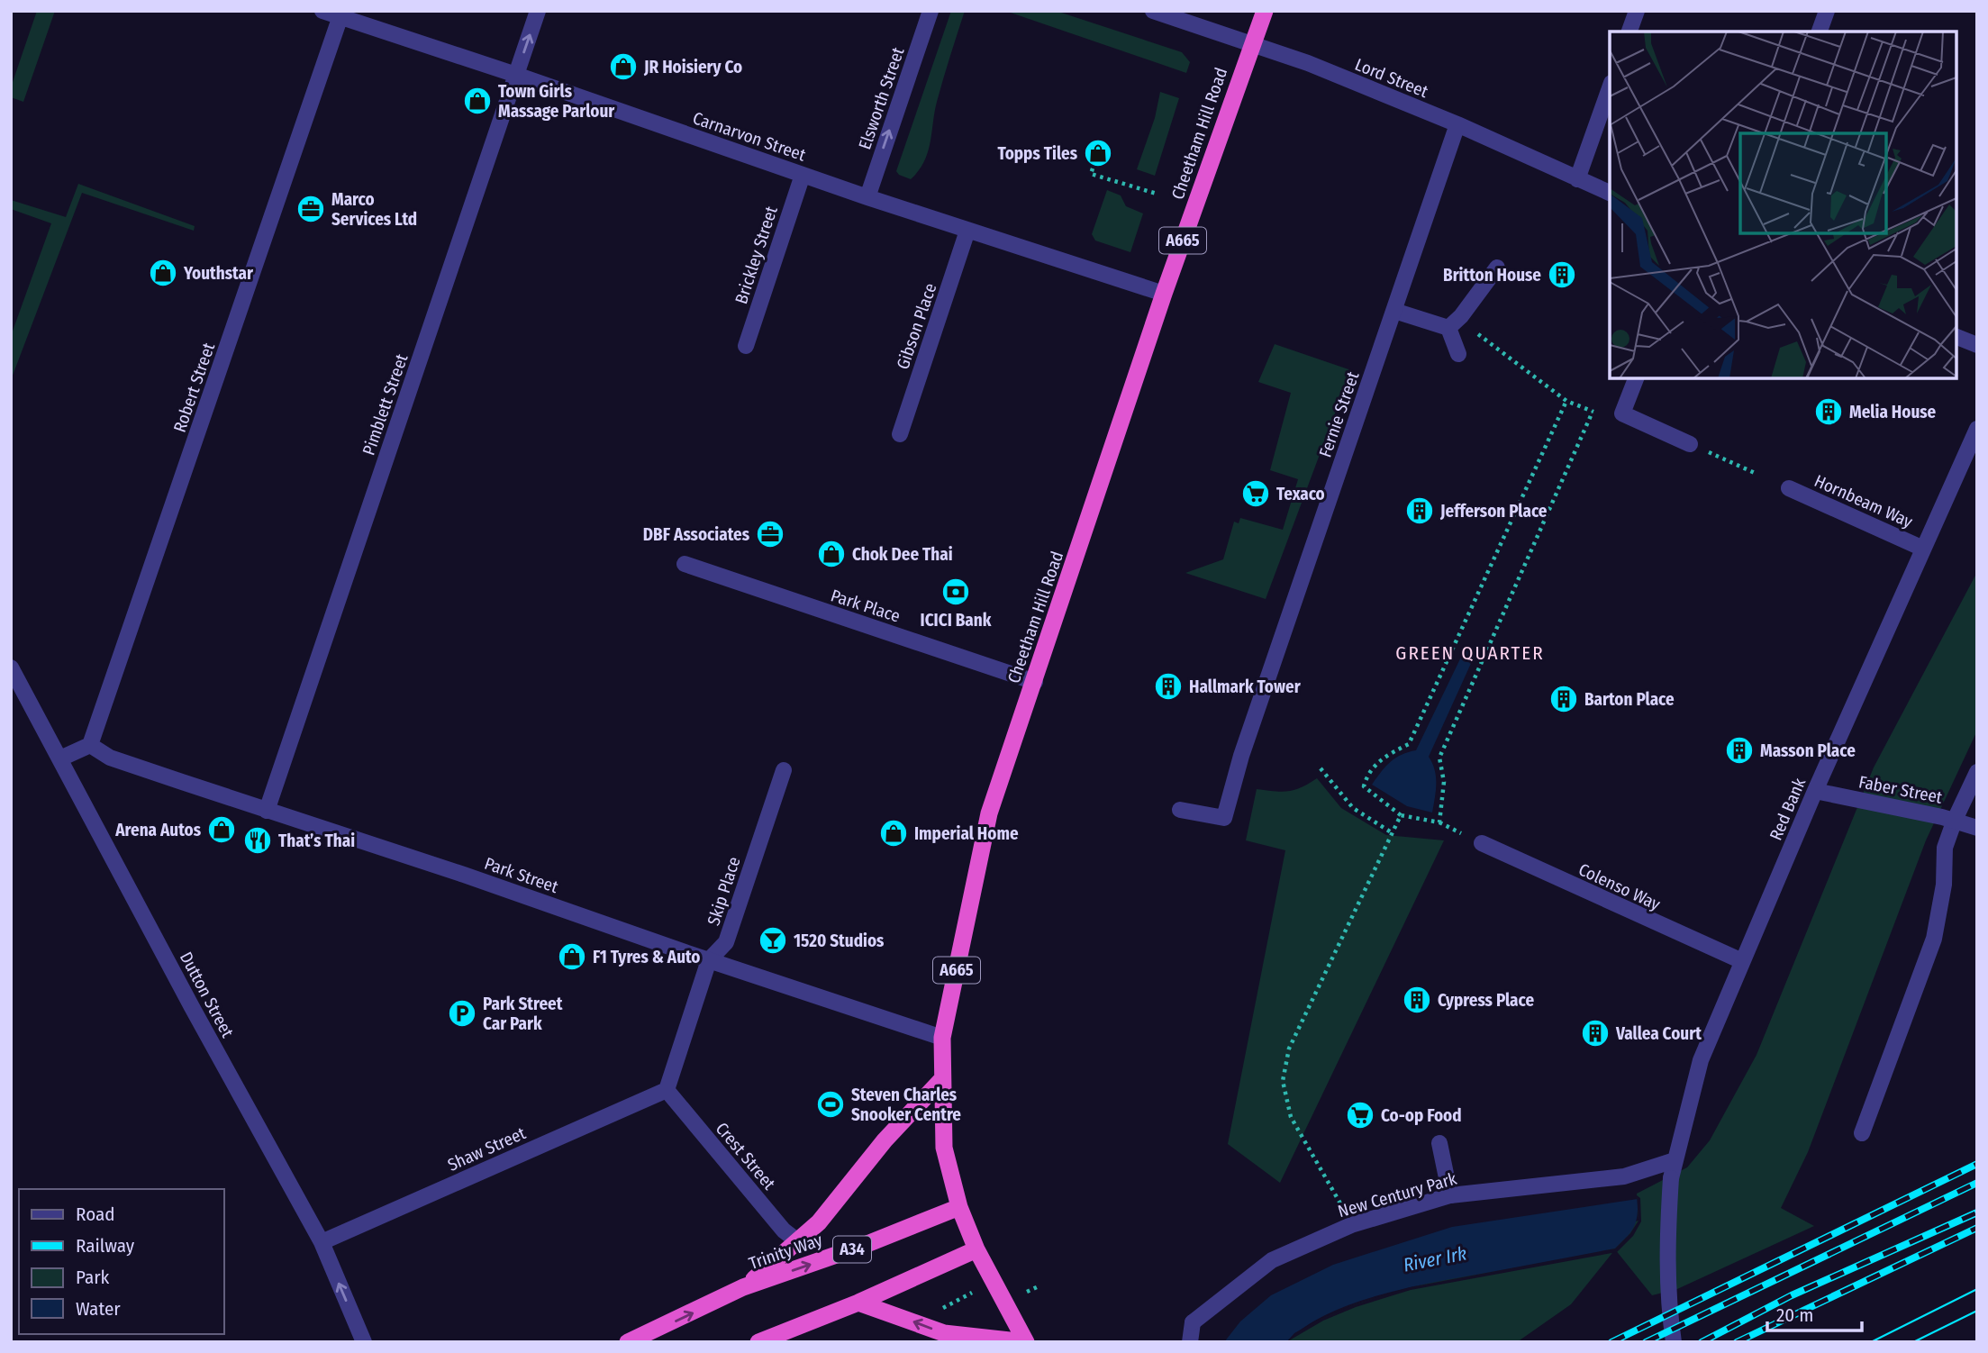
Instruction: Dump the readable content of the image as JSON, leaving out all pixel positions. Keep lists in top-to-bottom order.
{
  "streets": {
    "highway": [
      "Cheetham Hill Road",
      "A665",
      "A34",
      "Trinity Way"
    ],
    "street": [
      "Lord Street",
      "Elsworth Street",
      "Carnarvon Street",
      "Brickley Street",
      "Gibson Place",
      "Robert Street",
      "Pimblett Street",
      "Fernie Street",
      "Hornbeam Way",
      "Park Place",
      "Faber Street",
      "Red Bank",
      "Park Street",
      "Colenso Way",
      "Skip Place",
      "Dutton Street",
      "Shaw Street",
      "Crest Street",
      "New Century Park"
    ]
  },
  "crossings": [
    ["Lord Street", "Cheetham Hill Road"],
    ["Lord Street", "Fernie Street"],
    ["Elsworth Street", "Carnarvon Street"],
    ["Cheetham Hill Road", "Carnarvon Street"],
    ["Cheetham Hill Road", "Park Place"],
    ["Cheetham Hill Road", "Park Street"],
    ["Cheetham Hill Road", "Trinity Way"],
    ["Carnarvon Street", "Brickley Street"],
    ["Carnarvon Street", "Gibson Place"],
    ["Carnarvon Street", "Robert Street"],
    ["Carnarvon Street", "Pimblett Street"],
    ["Robert Street", "Park Street"],
    ["Pimblett Street", "Park Street"],
    ["Hornbeam Way", "Red Bank"],
    ["Faber Street", "Red Bank"],
    ["Red Bank", "Colenso Way"],
    ["Red Bank", "New Century Park"],
    ["Park Street", "Skip Place"],
    ["Skip Place", "Shaw Street"],
    ["Skip Place", "Crest Street"],
    ["Dutton Street", "Shaw Street"],
    ["Shaw Street", "Crest Street"]
  ],
  "one_way": ["Elsworth Street"],
  "districts": ["GREEN QUARTER"],
  "water": ["River Irk"],
  "places": {
    "shop": [
      "JR Hoisiery Co",
      "Town Girls Massage Parlour",
      "Topps Tiles",
      "Youthstar",
      "Chok Dee Thai",
      "Arena Autos",
      "Imperial Home",
      "F1 Tyres & Auto"
    ],
    "office": ["Marco Services Ltd", "DBF Associates"],
    "building": [
      "Britton House",
      "Melia House",
      "Jefferson Place",
      "Hallmark Tower",
      "Barton Place",
      "Masson Place",
      "Cypress Place",
      "Vallea Court"
    ],
    "supermarket": ["Texaco", "Co-op Food"],
    "bank": ["ICICI Bank"],
    "restaurant": ["That’s Thai"],
    "bar": ["1520 Studios"],
    "parking": ["Park Street Car Park"],
    "sports": ["Steven Charles Snooker Centre"]
  },
  "legend": [
    "Road",
    "Railway",
    "Park",
    "Water"
  ],
  "scale_bar": "20 m"
}
